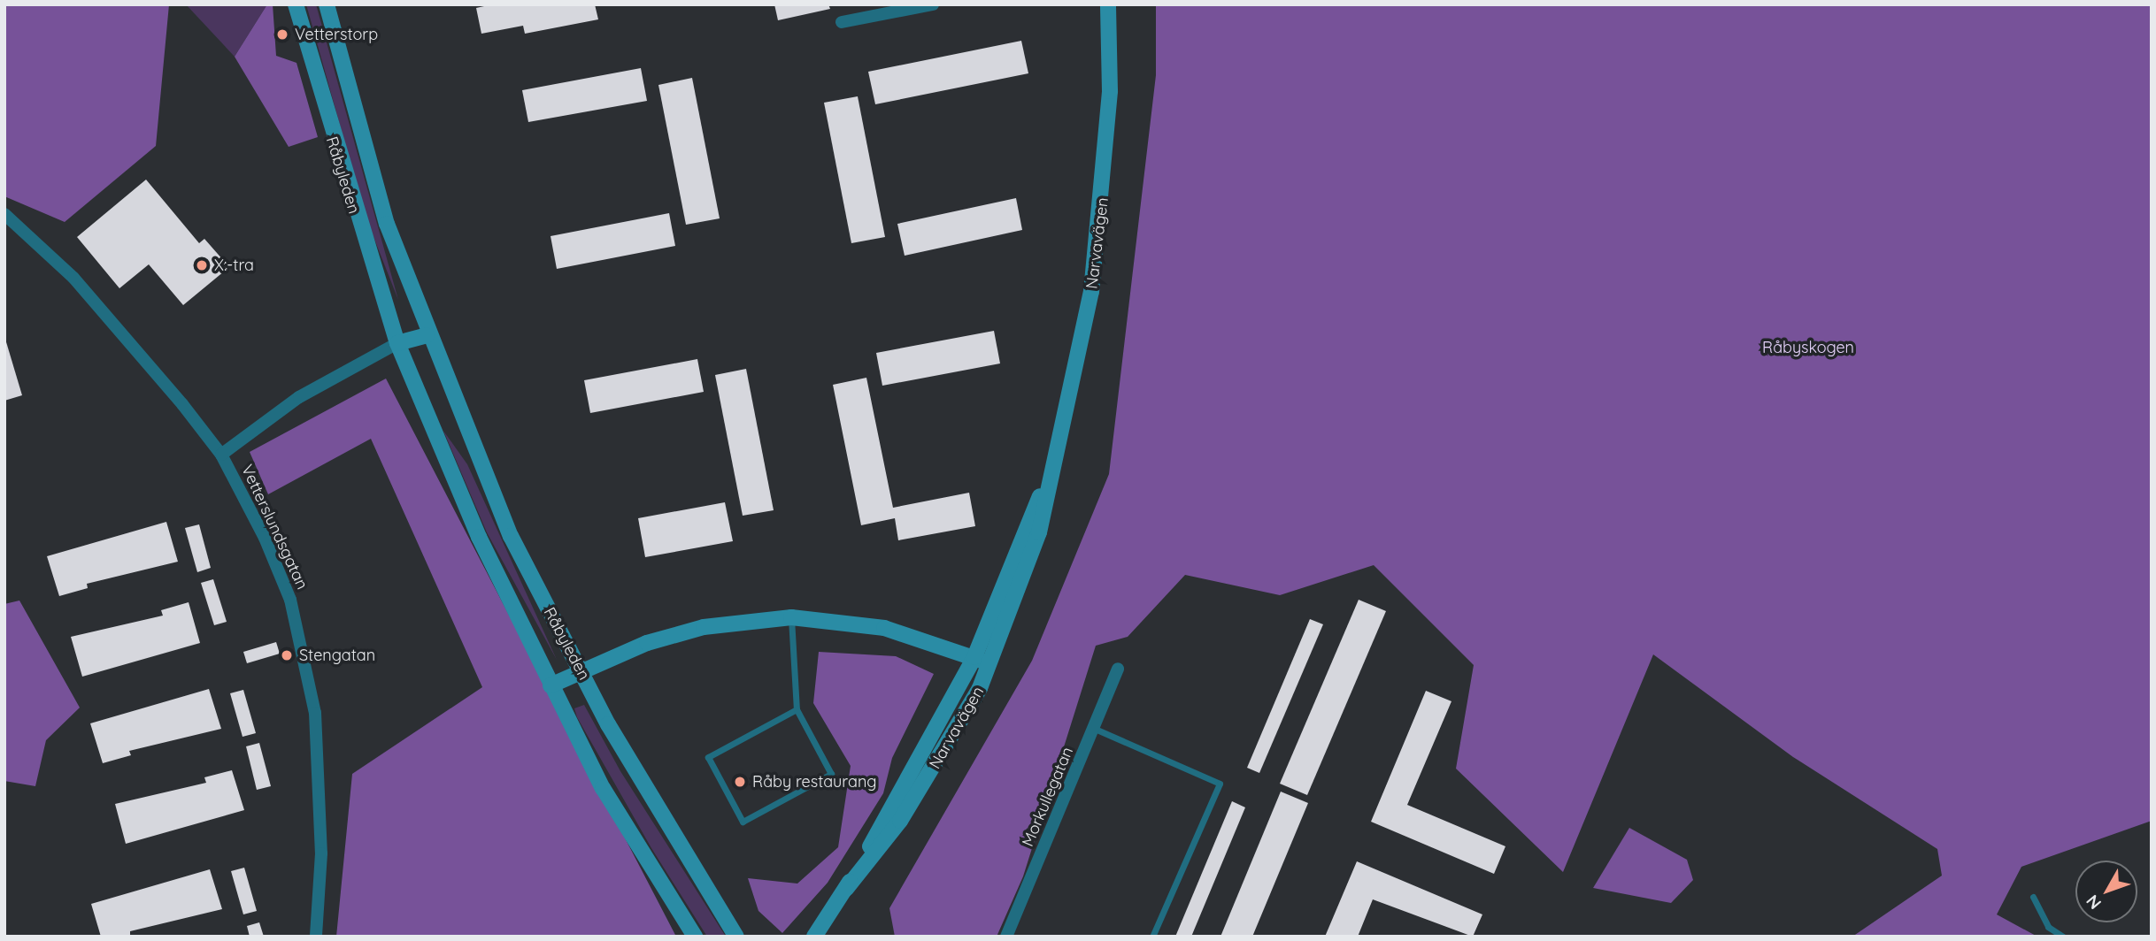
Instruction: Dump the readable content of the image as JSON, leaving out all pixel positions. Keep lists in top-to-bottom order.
{
  "streets": {
    "main road": ["Råbyleden", "Narvavägen"],
    "street": ["Vetterslundsgatan", "Morkullegatan"]
  },
  "parks": ["Råbyskogen"],
  "places": [
    "Vetterstorp",
    "X:-tra",
    "Stengatan",
    "Råby restaurang"
  ],
  "north": "bottom left"
}
